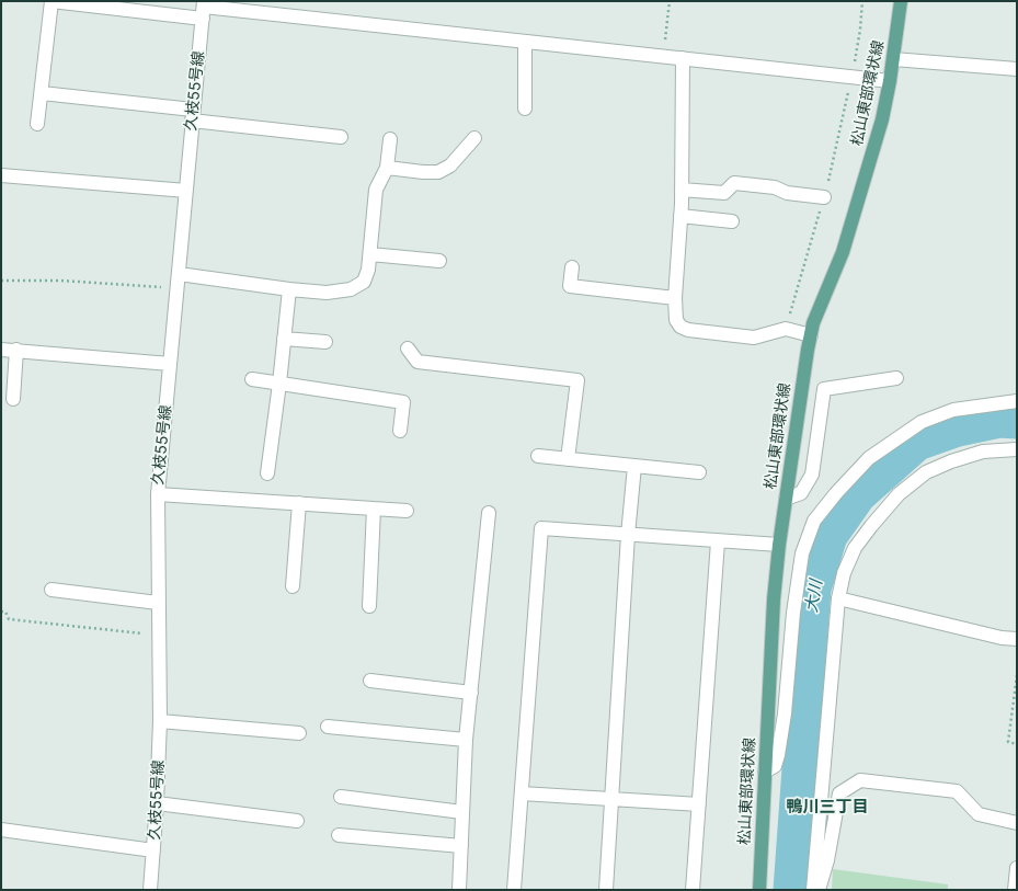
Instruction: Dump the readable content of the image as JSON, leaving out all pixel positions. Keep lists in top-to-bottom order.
{
  "streets": {
    "main road": ["松山東部環状線"],
    "street": ["久枝55号線"]
  },
  "districts": ["鴨川三丁目"],
  "water": ["大川"]
}
